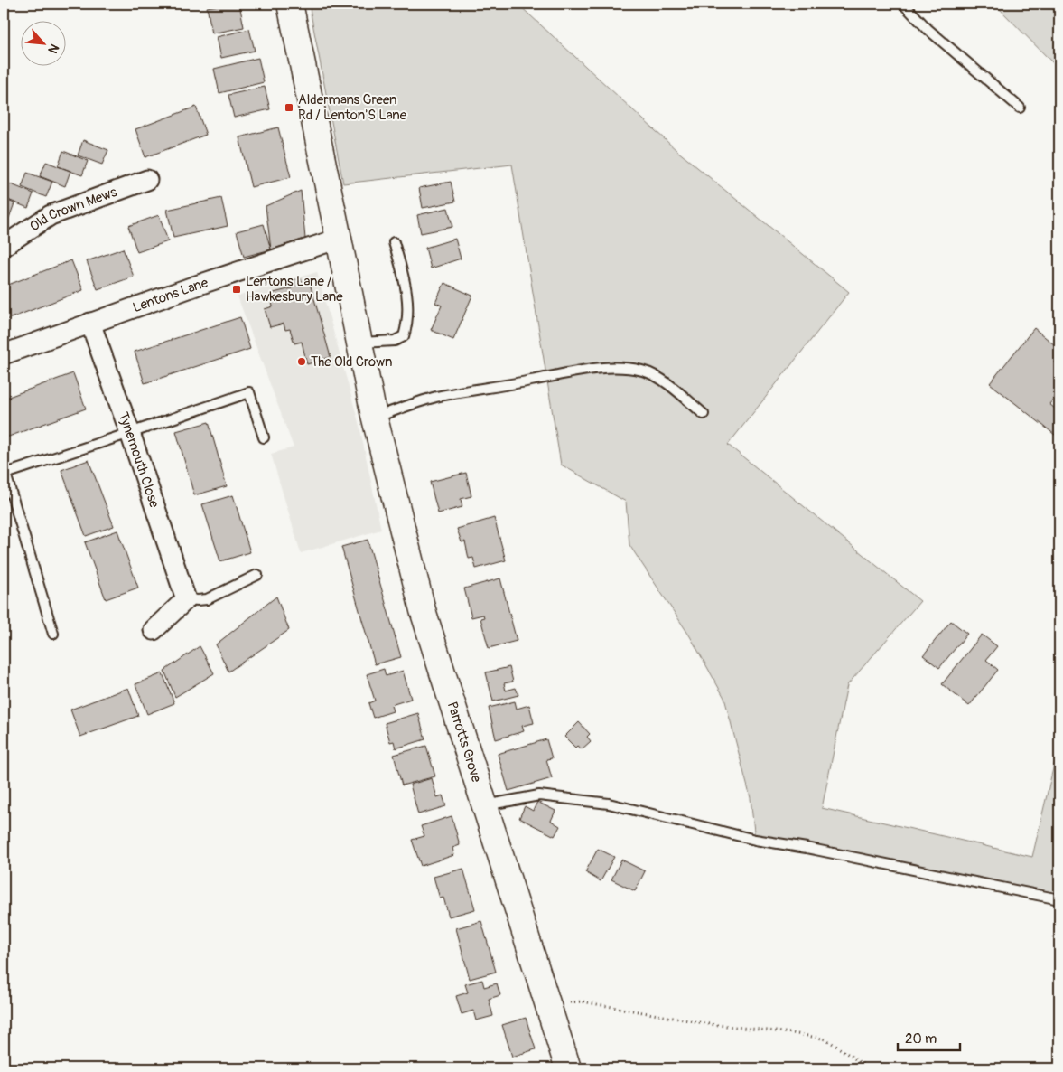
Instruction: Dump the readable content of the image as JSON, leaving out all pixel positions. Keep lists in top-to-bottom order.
{
  "streets": {
    "main road": ["Parrotts Grove"],
    "street": ["Old Crown Mews", "Lentons Lane", "Tynemouth Close"]
  },
  "crossings": [
    ["Lentons Lane", "Tynemouth Close"],
    ["Lentons Lane", "Parrotts Grove"]
  ],
  "places": {
    "transit": ["Aldermans Green Rd / Lenton'S Lane", "Lentons Lane / Hawkesbury Lane"],
    "other": ["The Old Crown"]
  },
  "scale_bar": "20 m",
  "north": "bottom right"
}
